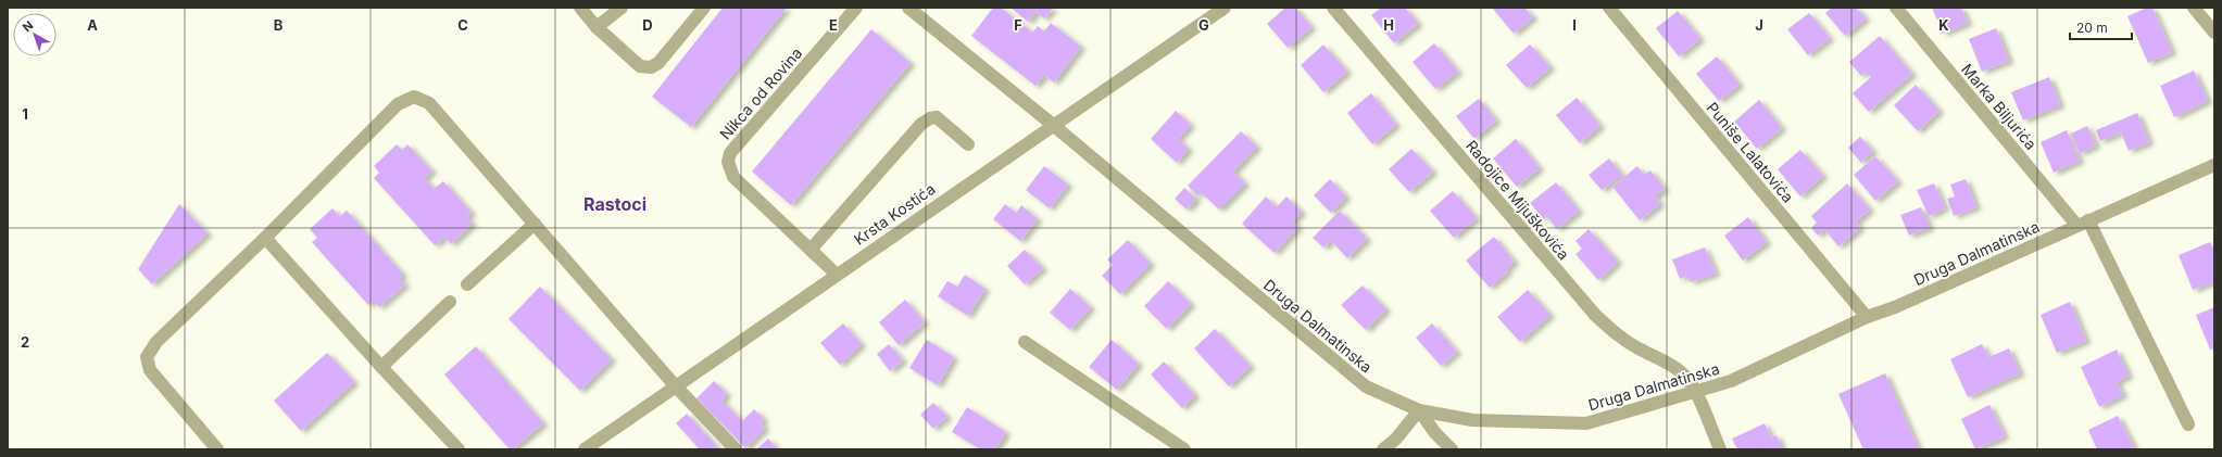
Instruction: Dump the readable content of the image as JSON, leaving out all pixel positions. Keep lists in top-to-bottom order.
{
  "streets": {
    "street": [
      "Nikca od Rovina",
      "Marka Biljurića",
      "Puniše Lalatovića",
      "Radojice Mijuškovića",
      "Krsta Kostića",
      "Druga Dalmatinska"
    ]
  },
  "crossings": [
    ["Nikca od Rovina", "Krsta Kostića"],
    ["Marka Biljurića", "Druga Dalmatinska"],
    ["Puniše Lalatovića", "Druga Dalmatinska"],
    ["Radojice Mijuškovića", "Druga Dalmatinska"],
    ["Krsta Kostića", "Druga Dalmatinska"]
  ],
  "districts": ["Rastoci"],
  "scale_bar": "20 m",
  "north": "top left",
  "grid": {
    "columns": [
      "A",
      "B",
      "C",
      "D",
      "E",
      "F",
      "G",
      "H",
      "I",
      "J",
      "K"
    ],
    "rows": ["1", "2"]
  }
}
